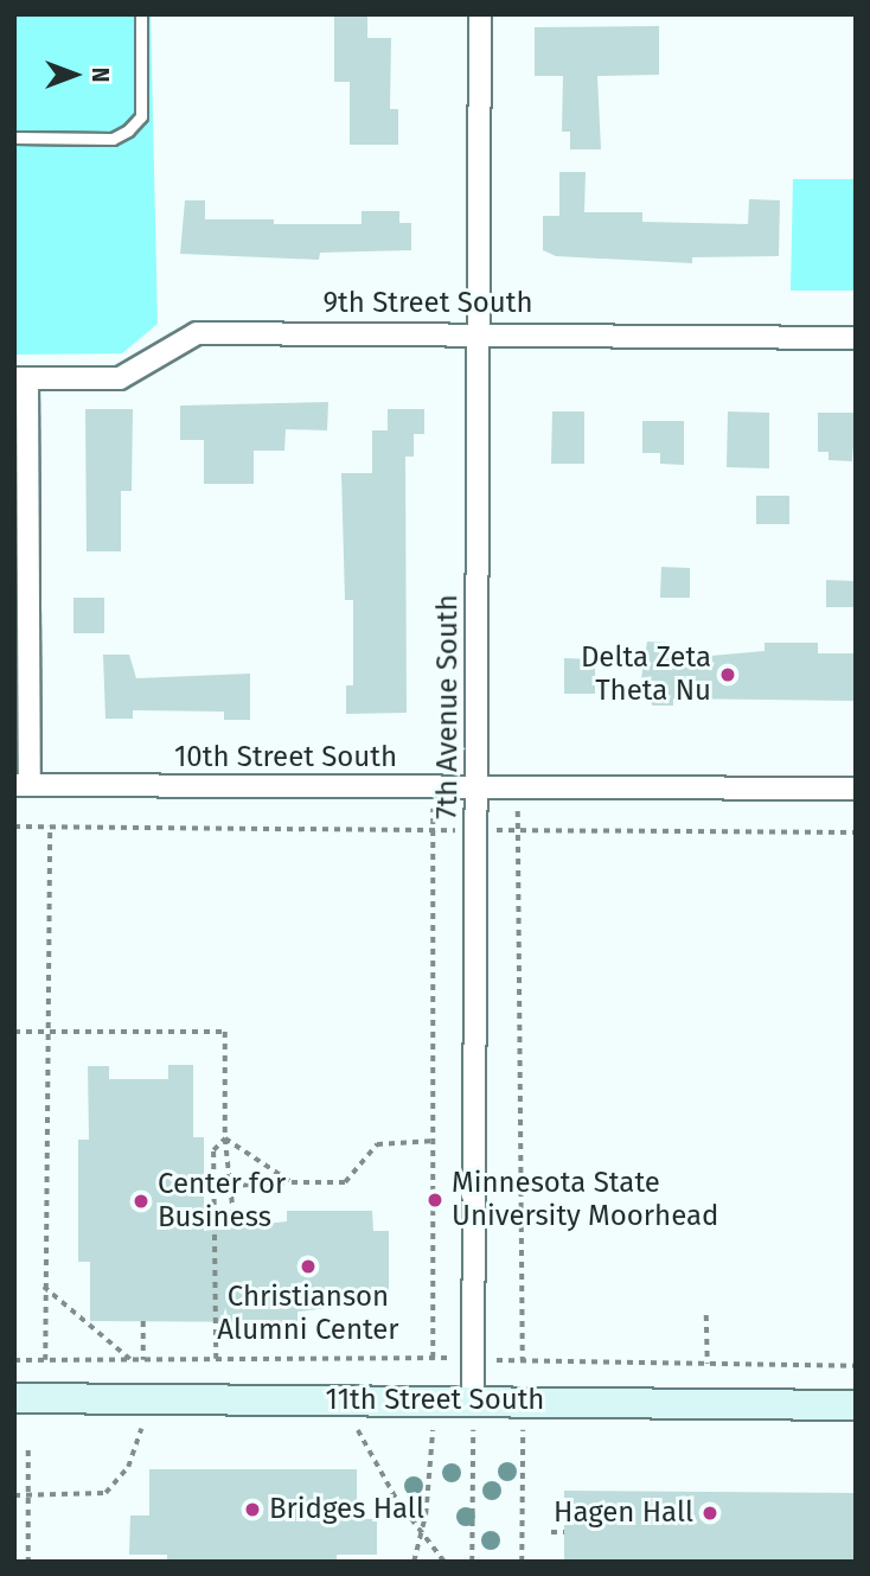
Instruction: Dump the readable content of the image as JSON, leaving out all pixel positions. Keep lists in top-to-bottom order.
{
  "streets": {
    "street": [
      "9th Street South",
      "7th Avenue South",
      "10th Street South",
      "11th Street South"
    ]
  },
  "crossings": [
    ["9th Street South", "7th Avenue South"],
    ["7th Avenue South", "10th Street South"],
    ["7th Avenue South", "11th Street South"]
  ],
  "places": [
    "Delta Zeta Theta Nu",
    "Minnesota State University Moorhead",
    "Center for Business",
    "Christianson Alumni Center",
    "Bridges Hall",
    "Hagen Hall"
  ],
  "north": "right"
}
